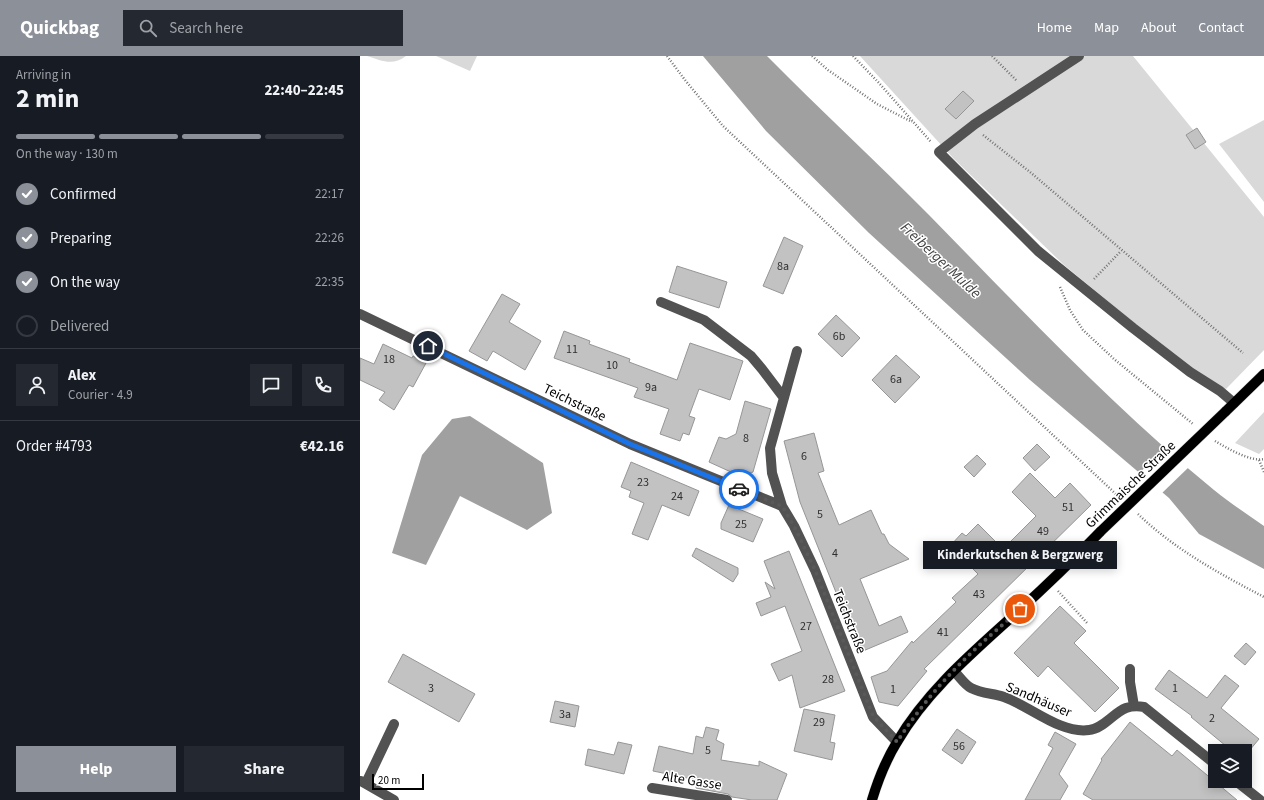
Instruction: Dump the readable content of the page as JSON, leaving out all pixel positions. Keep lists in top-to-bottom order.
{
  "streets": {
    "main road": ["Grimmaische Straße"],
    "street": ["Teichstraße", "Sandhäuser", "Alte Gasse"]
  },
  "crossings": [
    ["Teichstraße", "Grimmaische Straße"],
    ["Grimmaische Straße", "Sandhäuser"]
  ],
  "water": ["Freiberger Mulde"],
  "places": ["Kinderkutschen & Bergzwerg"],
  "house_numbers": [
    "8a",
    "6b",
    "11",
    "18",
    "10",
    "6a",
    "9a",
    "8",
    "6",
    "23",
    "24",
    "51",
    "5",
    "25",
    "49",
    "4",
    "43",
    "27",
    "41",
    "28",
    "3",
    "1",
    "1",
    "3a",
    "2",
    "29",
    "56",
    "5"
  ],
  "scale_bar": "20 m",
  "page": {
    "header": "Quickbag",
    "search": "Search here",
    "nav": [
      "Home",
      "Map",
      "About",
      "Contact"
    ],
    "heading": ["2 min", "Arriving in", "22:40–22:45"],
    "panel": [
      "Alex",
      "Courier · 4.9",
      "Order #4793",
      "€42.16"
    ],
    "bar": "On the way · 130 m",
    "list": [
      ["Confirmed", "22:17"],
      ["Preparing", "22:26"],
      ["On the way", "22:35"],
      "Delivered"
    ],
    "bubble": "Kinderkutschen & Bergzwerg",
    "buttons": ["Help", "Share"],
    "scale": "20 m"
  }
}
